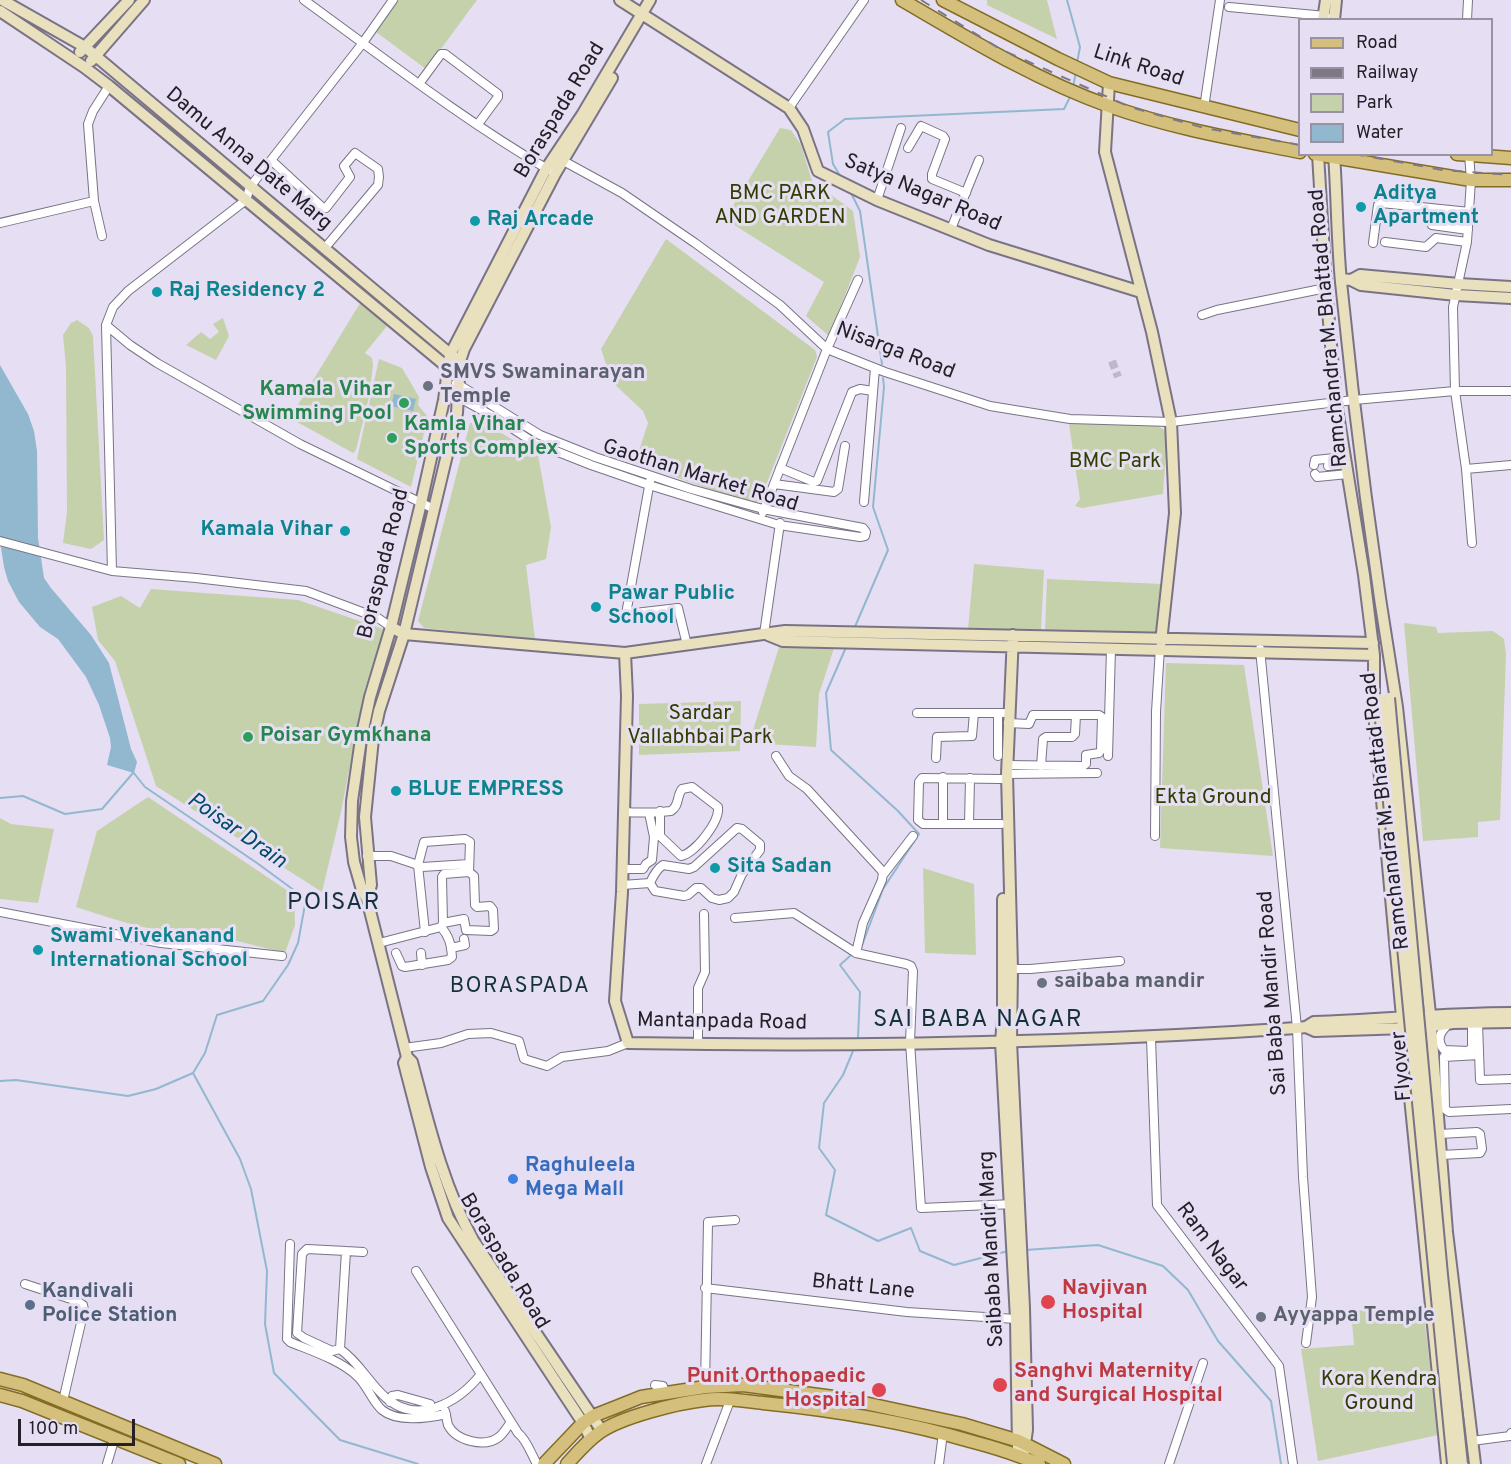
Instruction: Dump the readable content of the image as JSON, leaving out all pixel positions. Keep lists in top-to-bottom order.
{
  "streets": {
    "main road": [
      "Link Road",
      "Boraspada Road",
      "Damu Anna Date Marg",
      "Satya Nagar Road",
      "Ramchandra M. Bhattad Road",
      "Gaothan Market Road",
      "Mantanpada Road",
      "Flyover",
      "Saibaba Mandir Marg"
    ],
    "street": [
      "Nisarga Road",
      "Sai Baba Mandir Road",
      "Ram Nagar",
      "Bhatt Lane"
    ]
  },
  "crossings": [
    ["Boraspada Road", "Damu Anna Date Marg"],
    ["Boraspada Road", "Satya Nagar Road"],
    ["Boraspada Road", "Nisarga Road"],
    ["Boraspada Road", "Gaothan Market Road"],
    ["Damu Anna Date Marg", "Gaothan Market Road"],
    ["Ramchandra M. Bhattad Road", "Nisarga Road"],
    ["Ramchandra M. Bhattad Road", "Mantanpada Road"],
    ["Ramchandra M. Bhattad Road", "Flyover"],
    ["Sai Baba Mandir Road", "Mantanpada Road"],
    ["Mantanpada Road", "Ram Nagar"],
    ["Mantanpada Road", "Saibaba Mandir Marg"],
    ["Saibaba Mandir Marg", "Bhatt Lane"]
  ],
  "districts": ["POISAR", "BORASPADA", "SAI BABA NAGAR"],
  "water": ["Poisar Drain"],
  "parks": [
    "BMC PARK AND GARDEN",
    "BMC Park",
    "Sardar Vallabhbai Park",
    "Ekta Ground",
    "Kora Kendra Ground"
  ],
  "places": [
    "Aditya Apartment",
    "Raj Arcade",
    "Raj Residency 2",
    "SMVS Swaminarayan Temple",
    "Kamala Vihar Swimming Pool",
    "Kamla Vihar Sports Complex",
    "Kamala Vihar",
    "Pawar Public School",
    "Poisar Gymkhana",
    "BLUE EMPRESS",
    "Sita Sadan",
    "Swami Vivekanand International School",
    "saibaba mandir",
    "Raghuleela Mega Mall",
    "Navjivan Hospital",
    "Kandivali Police Station",
    "Ayyappa Temple",
    "Sanghvi Maternity and Surgical Hospital",
    "Punit Orthopaedic Hospital"
  ],
  "legend": [
    "Road",
    "Railway",
    "Park",
    "Water"
  ],
  "scale_bar": "100 m"
}
